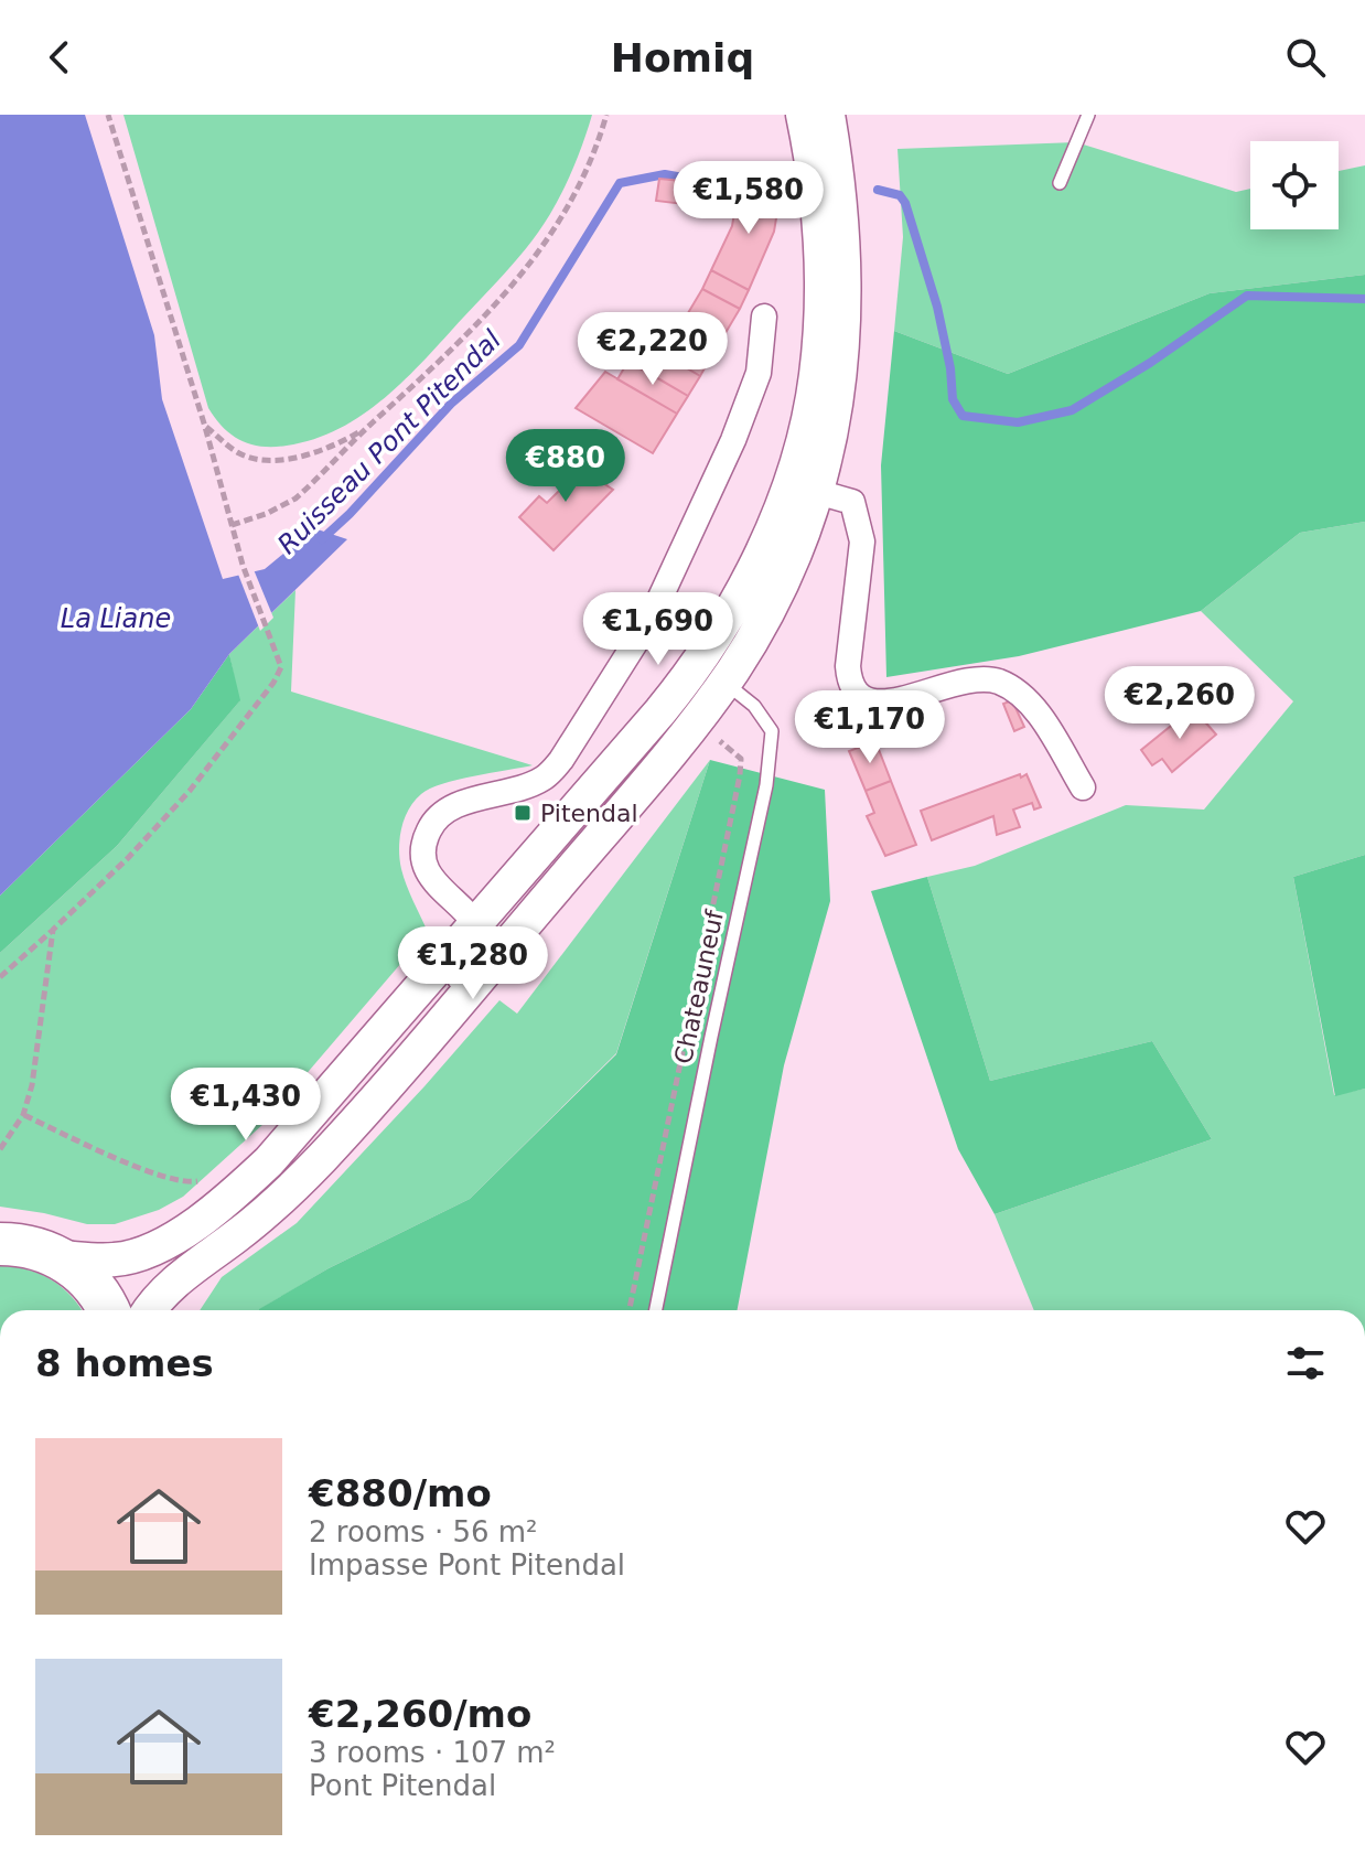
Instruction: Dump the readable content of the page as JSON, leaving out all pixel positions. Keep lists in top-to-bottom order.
{
  "streets": {
    "lane": ["Chateauneuf"]
  },
  "water": ["Ruisseau Pont Pitendal", "La Liane"],
  "places": {
    "transit": ["Pitendal"]
  },
  "page": {
    "header": "Homiq",
    "price": [
      "€1,580",
      "€2,220",
      "€880",
      "€1,690",
      "€2,260",
      "€1,170",
      "€1,280",
      "€1,430"
    ],
    "heading": "8 homes",
    "list": [
      {
        "name": "€880/mo",
        "note": "2 rooms · 56 m² · Impasse Pont Pitendal"
      },
      {
        "name": "€2,260/mo",
        "note": "3 rooms · 107 m² · Pont Pitendal"
      }
    ]
  }
}
